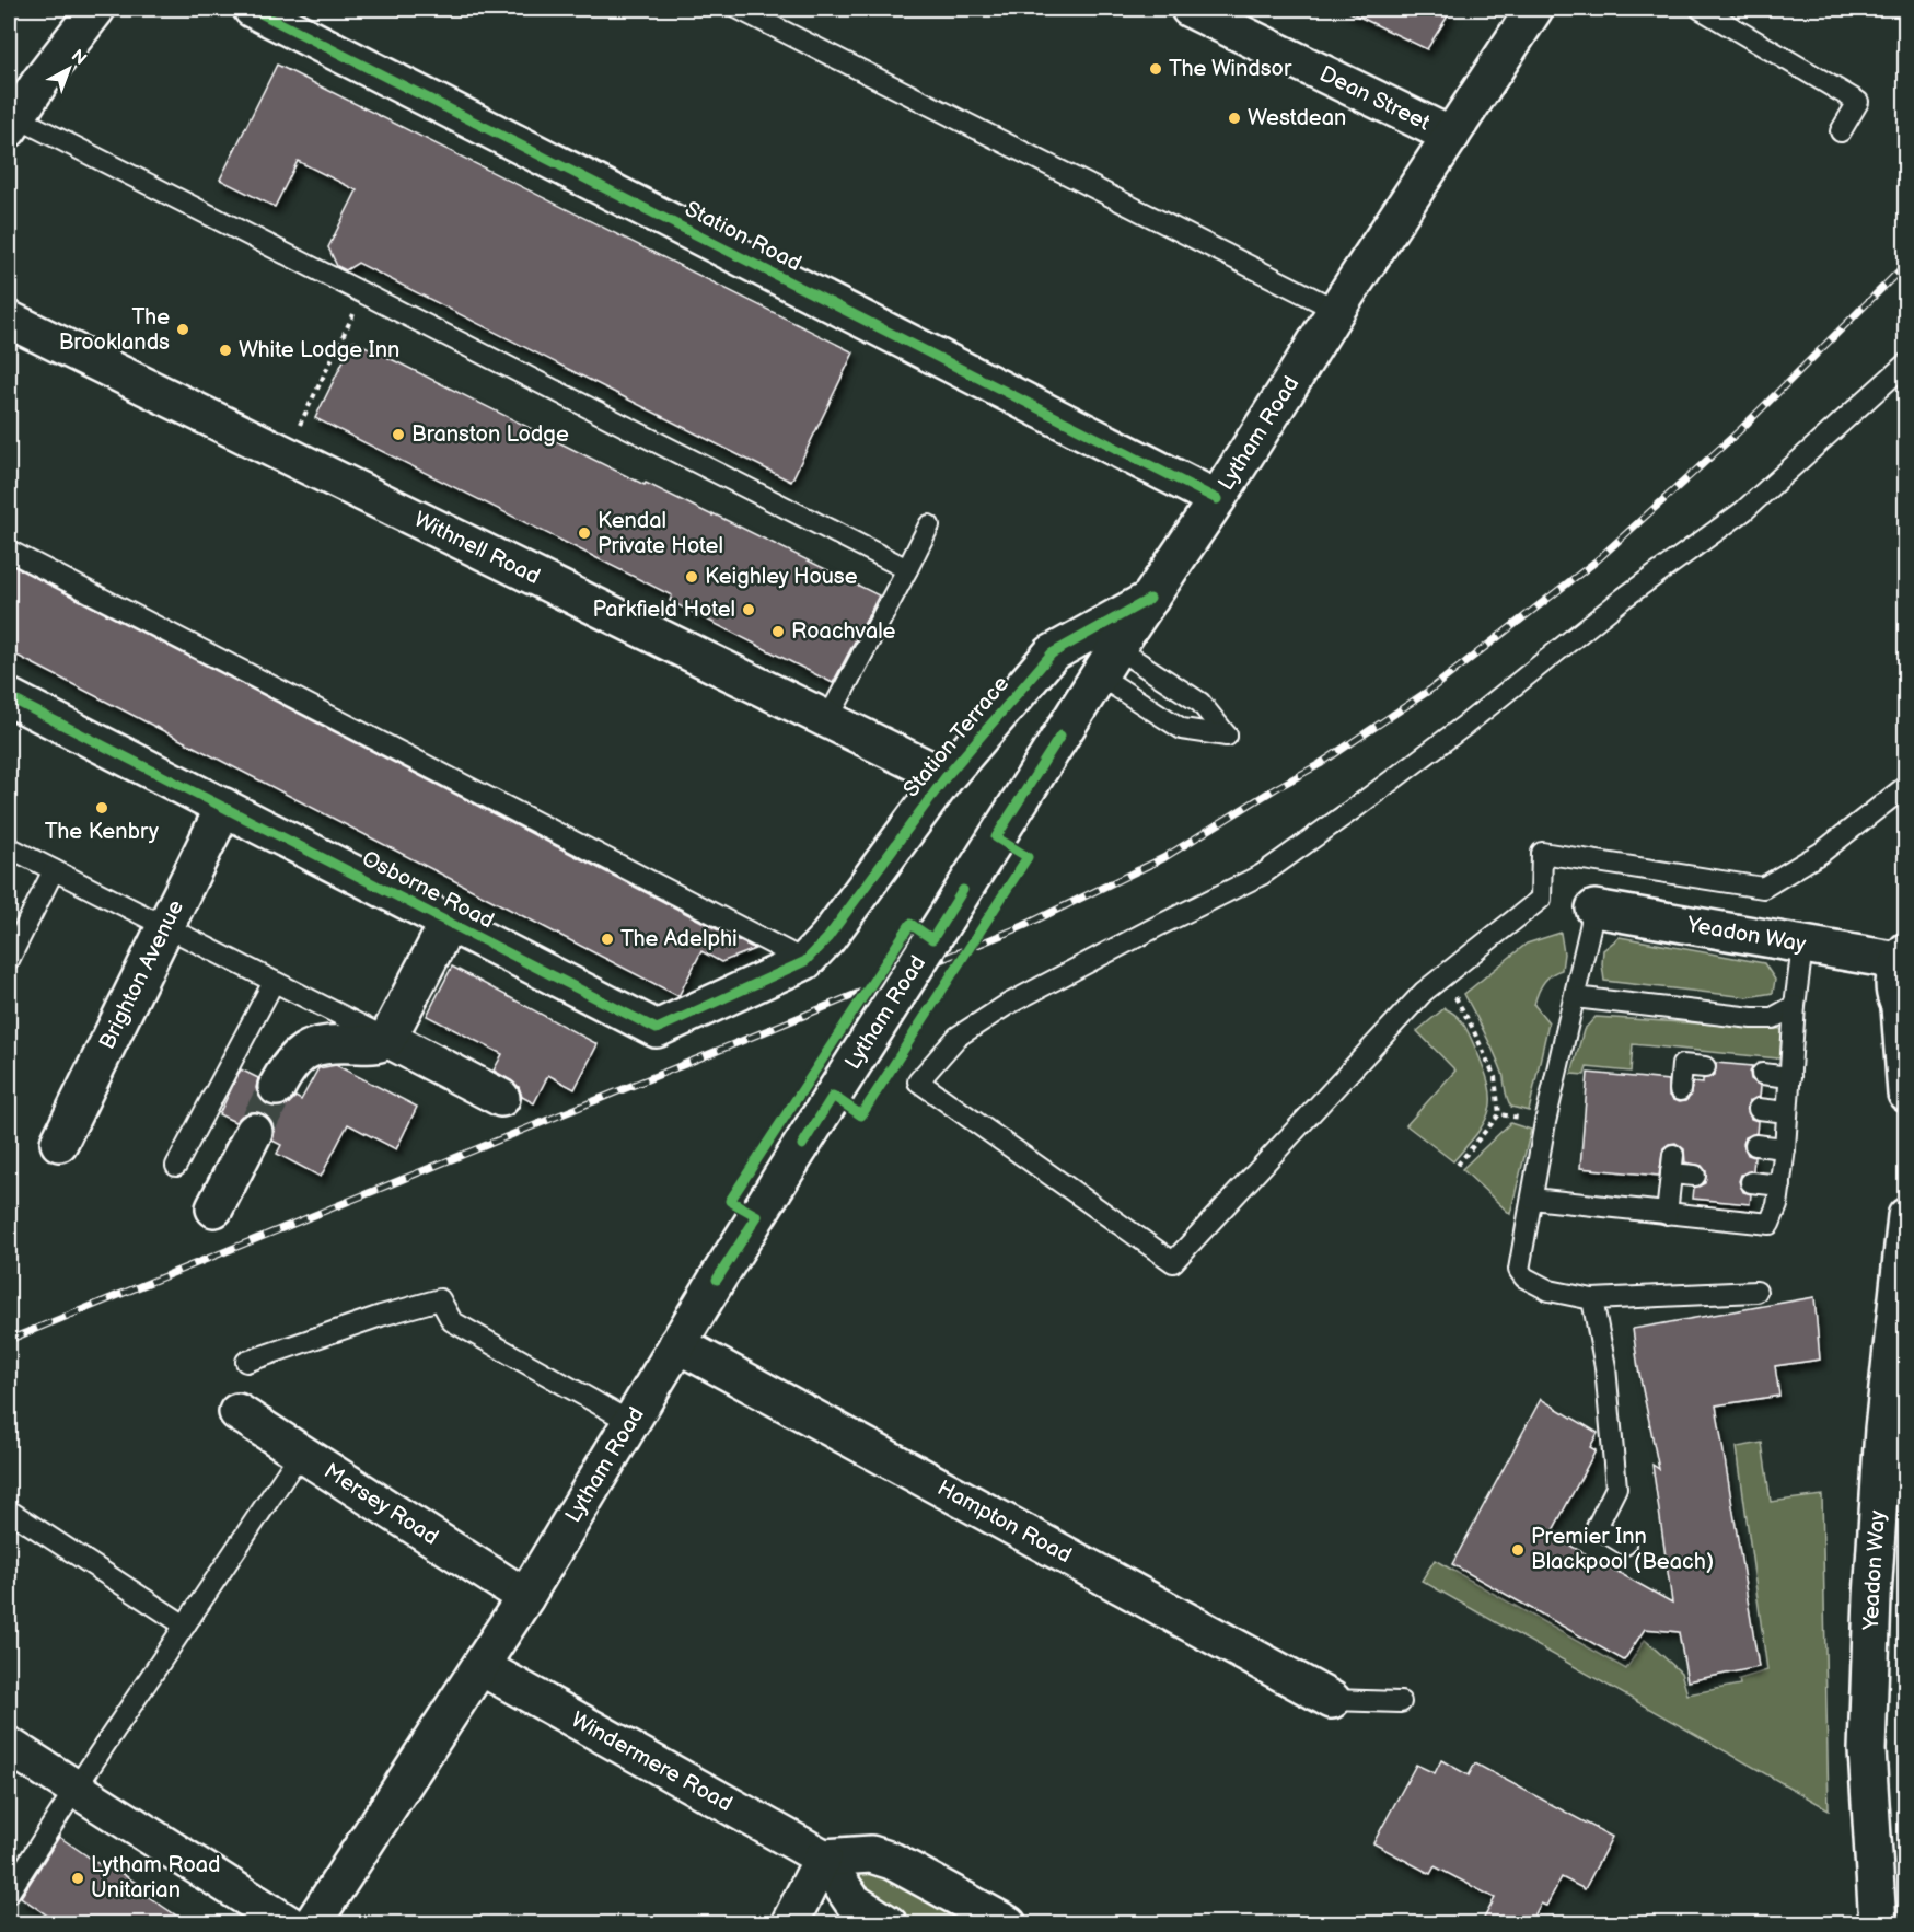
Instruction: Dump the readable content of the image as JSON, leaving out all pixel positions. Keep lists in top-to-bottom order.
{
  "streets": {
    "street": [
      "Dean Street",
      "Station Road",
      "Lytham Road",
      "Withnell Road",
      "Station Terrace",
      "Osborne Road",
      "Yeadon Way",
      "Brighton Avenue",
      "Mersey Road",
      "Hampton Road",
      "Windermere Road"
    ]
  },
  "crossings": [
    ["Dean Street", "Lytham Road"],
    ["Station Road", "Lytham Road"],
    ["Lytham Road", "Station Terrace"],
    ["Lytham Road", "Mersey Road"],
    ["Lytham Road", "Hampton Road"],
    ["Lytham Road", "Windermere Road"],
    ["Withnell Road", "Station Terrace"],
    ["Station Terrace", "Osborne Road"],
    ["Osborne Road", "Brighton Avenue"]
  ],
  "places": [
    "The Windsor",
    "Westdean",
    "The Brooklands",
    "White Lodge Inn",
    "Branston Lodge",
    "Kendal Private Hotel",
    "Keighley House",
    "Parkfield Hotel",
    "Roachvale",
    "The Kenbry",
    "The Adelphi",
    "Premier Inn Blackpool (Beach)",
    "Lytham Road Unitarian"
  ],
  "north": "top right"
}
